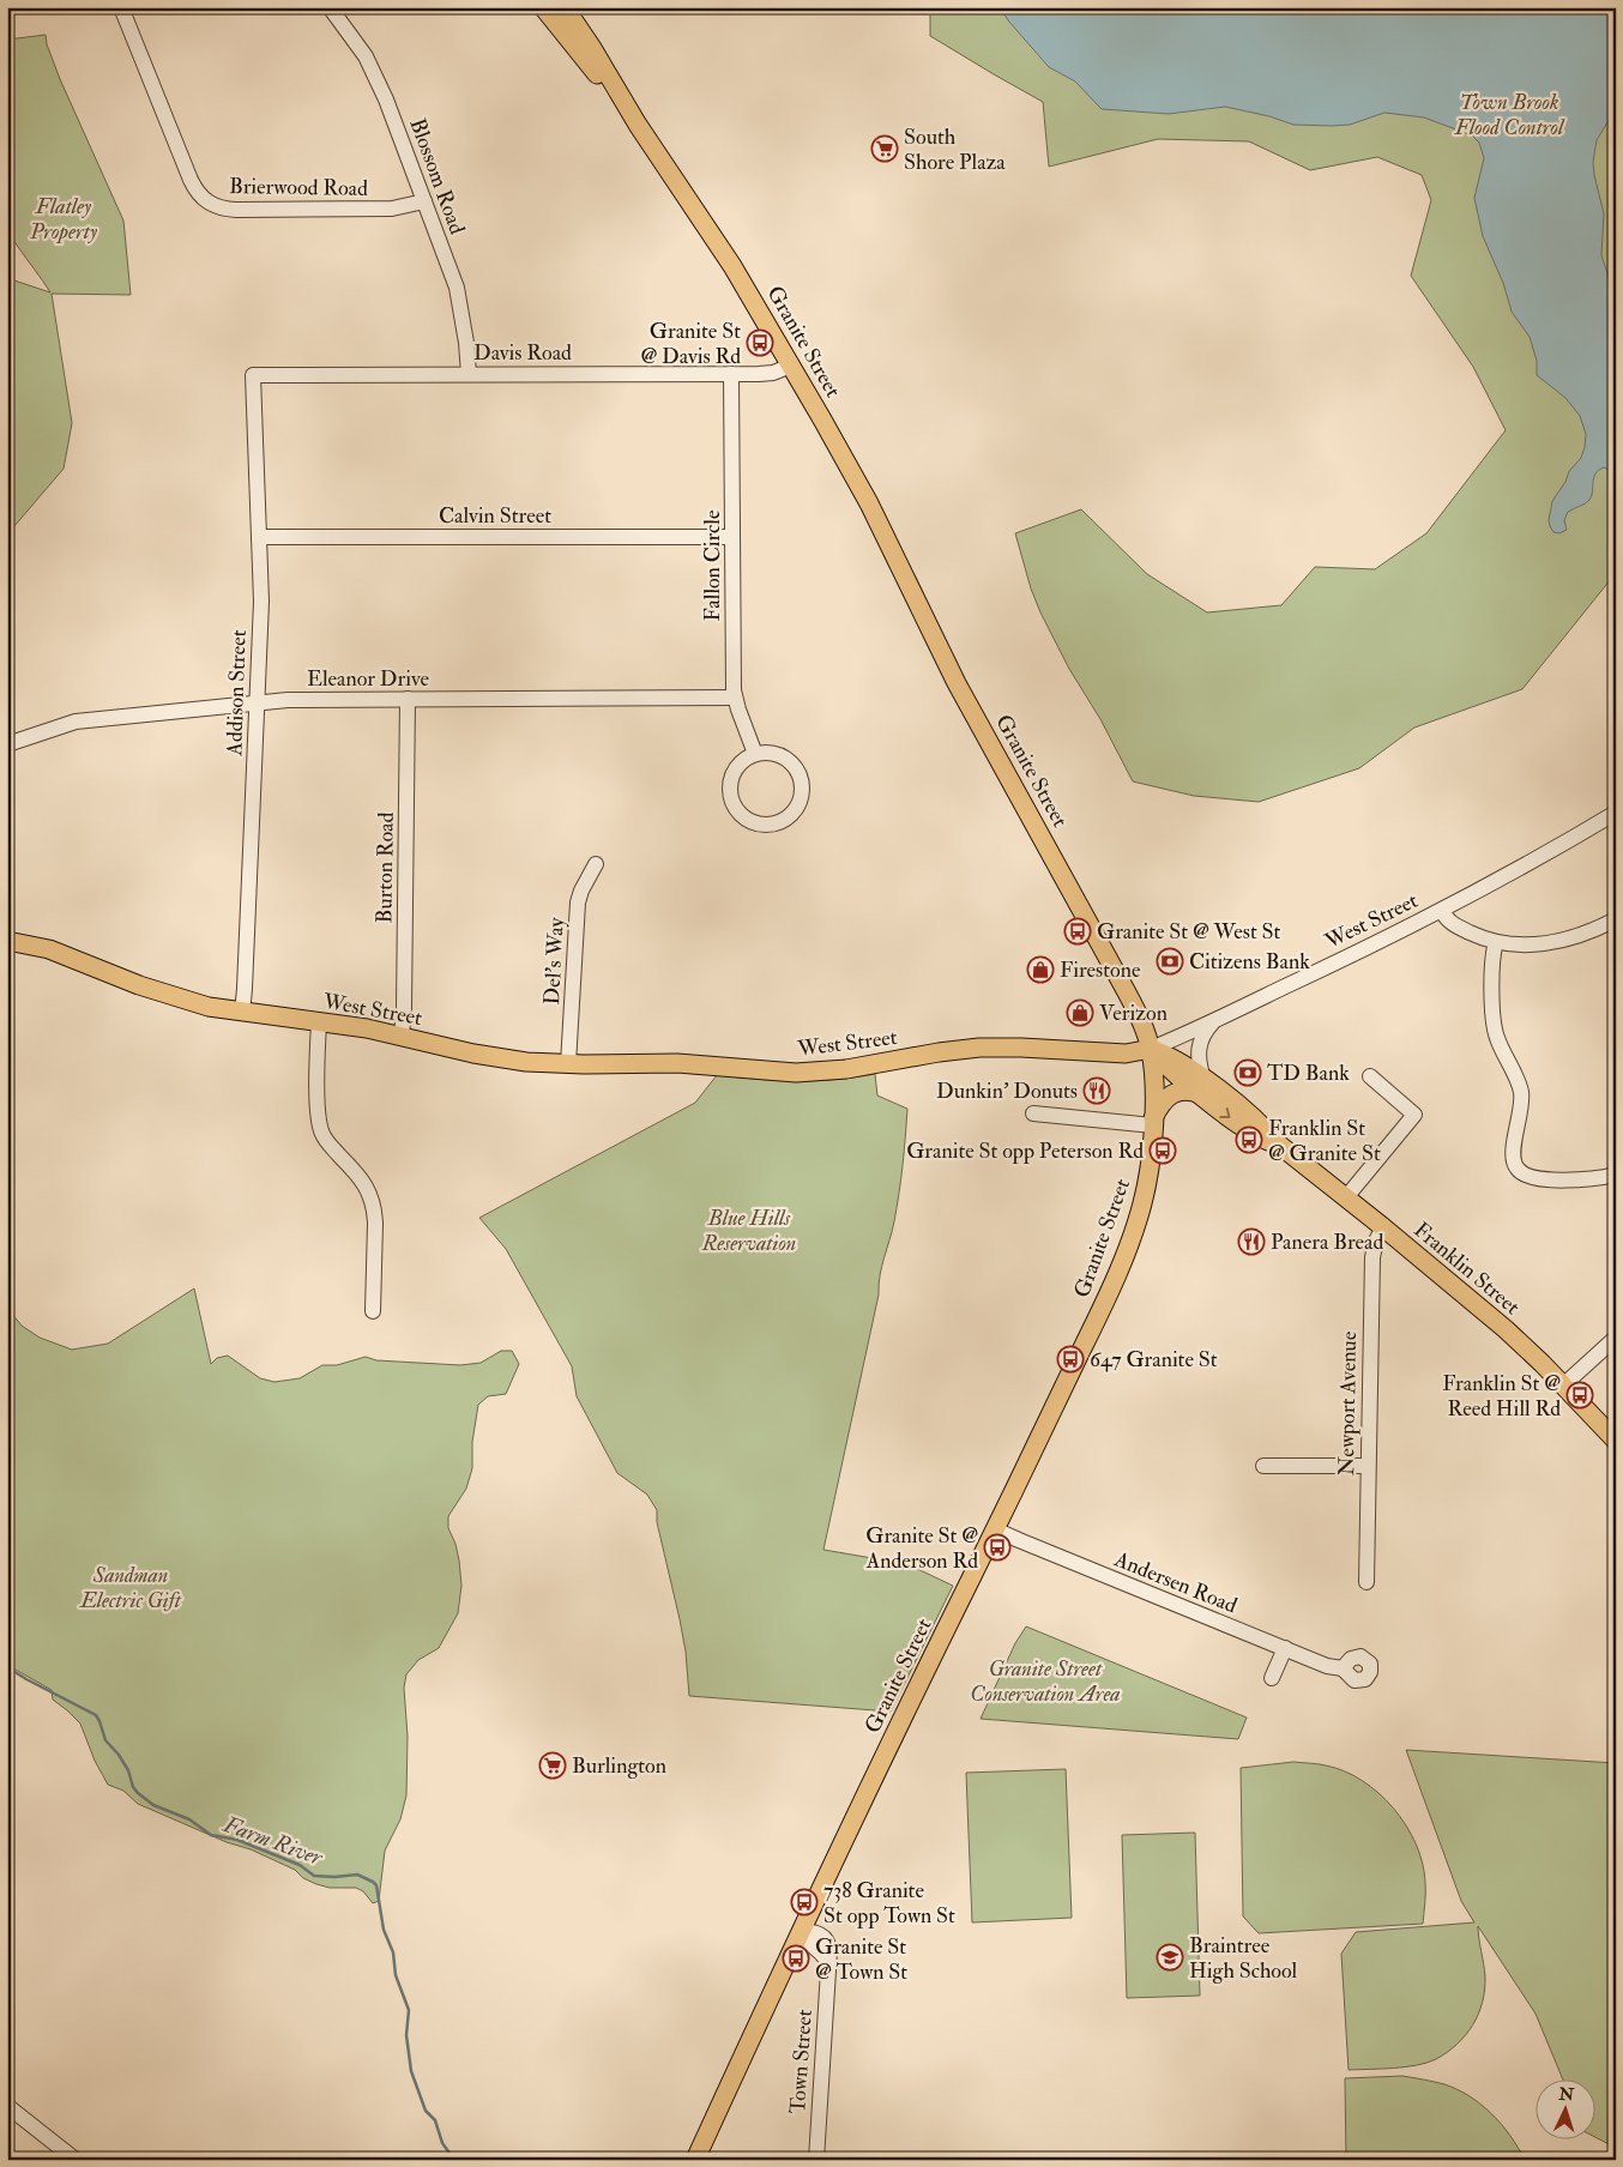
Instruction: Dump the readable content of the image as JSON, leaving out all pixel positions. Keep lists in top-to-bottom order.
{
  "streets": {
    "main road": ["Granite Street", "West Street", "Franklin Street"],
    "street": [
      "Blossom Road",
      "Brierwood Road",
      "Davis Road",
      "Calvin Street",
      "Fallon Circle",
      "Eleanor Drive",
      "Addison Street",
      "Burton Road",
      "Del's Way",
      "Newport Avenue",
      "Andersen Road",
      "Town Street"
    ]
  },
  "crossings": [
    ["Blossom Road", "Brierwood Road"],
    ["Blossom Road", "Davis Road"],
    ["Granite Street", "Davis Road"],
    ["Granite Street", "West Street"],
    ["Granite Street", "Franklin Street"],
    ["Granite Street", "Andersen Road"],
    ["Granite Street", "Town Street"],
    ["Davis Road", "Fallon Circle"],
    ["Davis Road", "Addison Street"],
    ["Calvin Street", "Fallon Circle"],
    ["Calvin Street", "Addison Street"],
    ["Fallon Circle", "Eleanor Drive"],
    ["Eleanor Drive", "Addison Street"],
    ["Eleanor Drive", "Burton Road"],
    ["Addison Street", "West Street"],
    ["Burton Road", "West Street"],
    ["West Street", "Del's Way"],
    ["West Street", "Franklin Street"],
    ["Franklin Street", "Newport Avenue"]
  ],
  "water": ["Farm River"],
  "parks": [
    "Town Brook Flood Control",
    "Flatley Property",
    "Blue Hills Reservation",
    "Sandman Electric Gift",
    "Granite Street Conservation Area"
  ],
  "places": {
    "supermarket": ["South Shore Plaza", "Burlington"],
    "bus stop": [
      "Granite St @ Davis Rd",
      "Granite St @ West St",
      "Franklin St @ Granite St",
      "Granite St opp Peterson Rd",
      "647 Granite St",
      "Franklin St @ Reed Hill Rd",
      "Granite St @ Anderson Rd",
      "738 Granite St opp Town St",
      "Granite St @ Town St"
    ],
    "bank": ["Citizens Bank", "TD Bank"],
    "shop": ["Firestone", "Verizon"],
    "restaurant": ["Dunkin' Donuts", "Panera Bread"],
    "school or university": ["Braintree High School"]
  },
  "north": "top"
}
